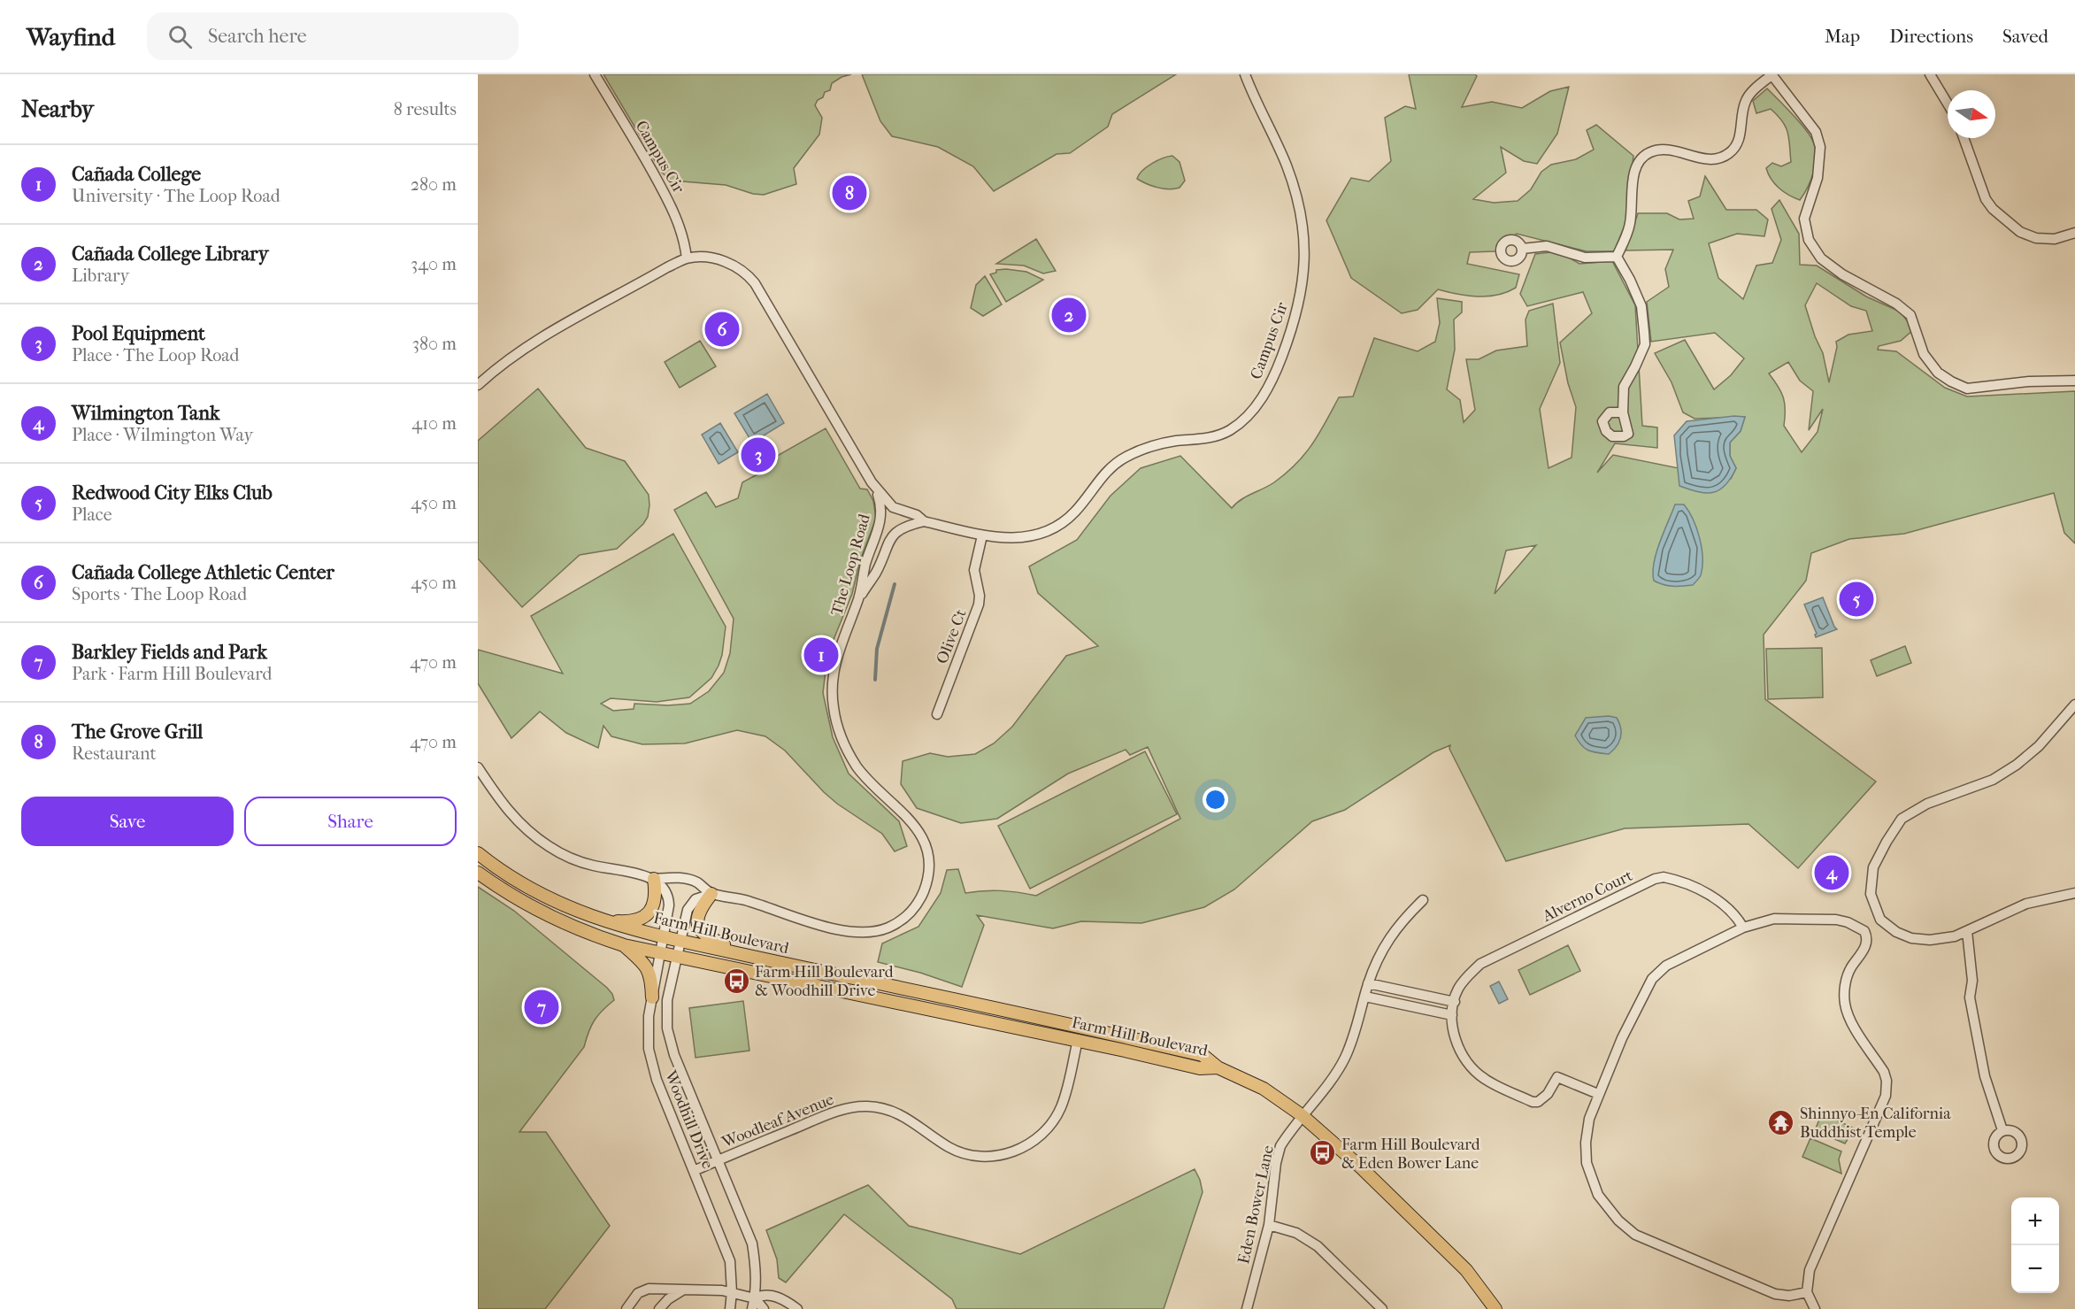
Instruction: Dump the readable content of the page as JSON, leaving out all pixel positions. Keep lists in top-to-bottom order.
{
  "streets": {
    "main road": ["Farm Hill Boulevard"],
    "street": [
      "Campus Cir",
      "The Loop Road",
      "Olive Ct",
      "Alverno Court",
      "Woodhill Drive",
      "Woodleaf Avenue",
      "Eden Bower Lane"
    ]
  },
  "crossings": [
    ["Campus Cir", "The Loop Road"],
    ["Campus Cir", "Olive Ct"],
    ["The Loop Road", "Woodhill Drive"],
    ["Farm Hill Boulevard", "Woodhill Drive"],
    ["Farm Hill Boulevard", "Woodleaf Avenue"],
    ["Farm Hill Boulevard", "Eden Bower Lane"],
    ["Woodhill Drive", "Woodleaf Avenue"]
  ],
  "places": {
    "bus stop": ["Farm Hill Boulevard & Woodhill Drive", "Farm Hill Boulevard & Eden Bower Lane"],
    "temple": ["Shinnyo-En California Buddhist Temple"]
  },
  "north": "right",
  "page": {
    "header": "Wayfind",
    "search": "Search here",
    "nav": ["Map", "Directions", "Saved"],
    "heading": ["Nearby", "8 results"],
    "list": [
      {
        "mark": "1",
        "name": "Cañada College",
        "note": "University · The Loop Road",
        "value": "280 m"
      },
      {
        "mark": "2",
        "name": "Cañada College Library",
        "note": "Library",
        "value": "340 m"
      },
      {
        "mark": "3",
        "name": "Pool Equipment",
        "note": "Place · The Loop Road",
        "value": "380 m"
      },
      {
        "mark": "4",
        "name": "Wilmington Tank",
        "note": "Place · Wilmington Way",
        "value": "410 m"
      },
      {
        "mark": "5",
        "name": "Redwood City Elks Club",
        "note": "Place",
        "value": "450 m"
      },
      {
        "mark": "6",
        "name": "Cañada College Athletic Center",
        "note": "Sports · The Loop Road",
        "value": "450 m"
      },
      {
        "mark": "7",
        "name": "Barkley Fields and Park",
        "note": "Park · Farm Hill Boulevard",
        "value": "470 m"
      },
      {
        "mark": "8",
        "name": "The Grove Grill",
        "note": "Restaurant",
        "value": "470 m"
      }
    ],
    "pins": [
      "8",
      "2",
      "6",
      "3",
      "5",
      "1",
      "4",
      "7"
    ],
    "buttons": ["Save", "Share"],
    "map_buttons": ["+", "−"]
  }
}
